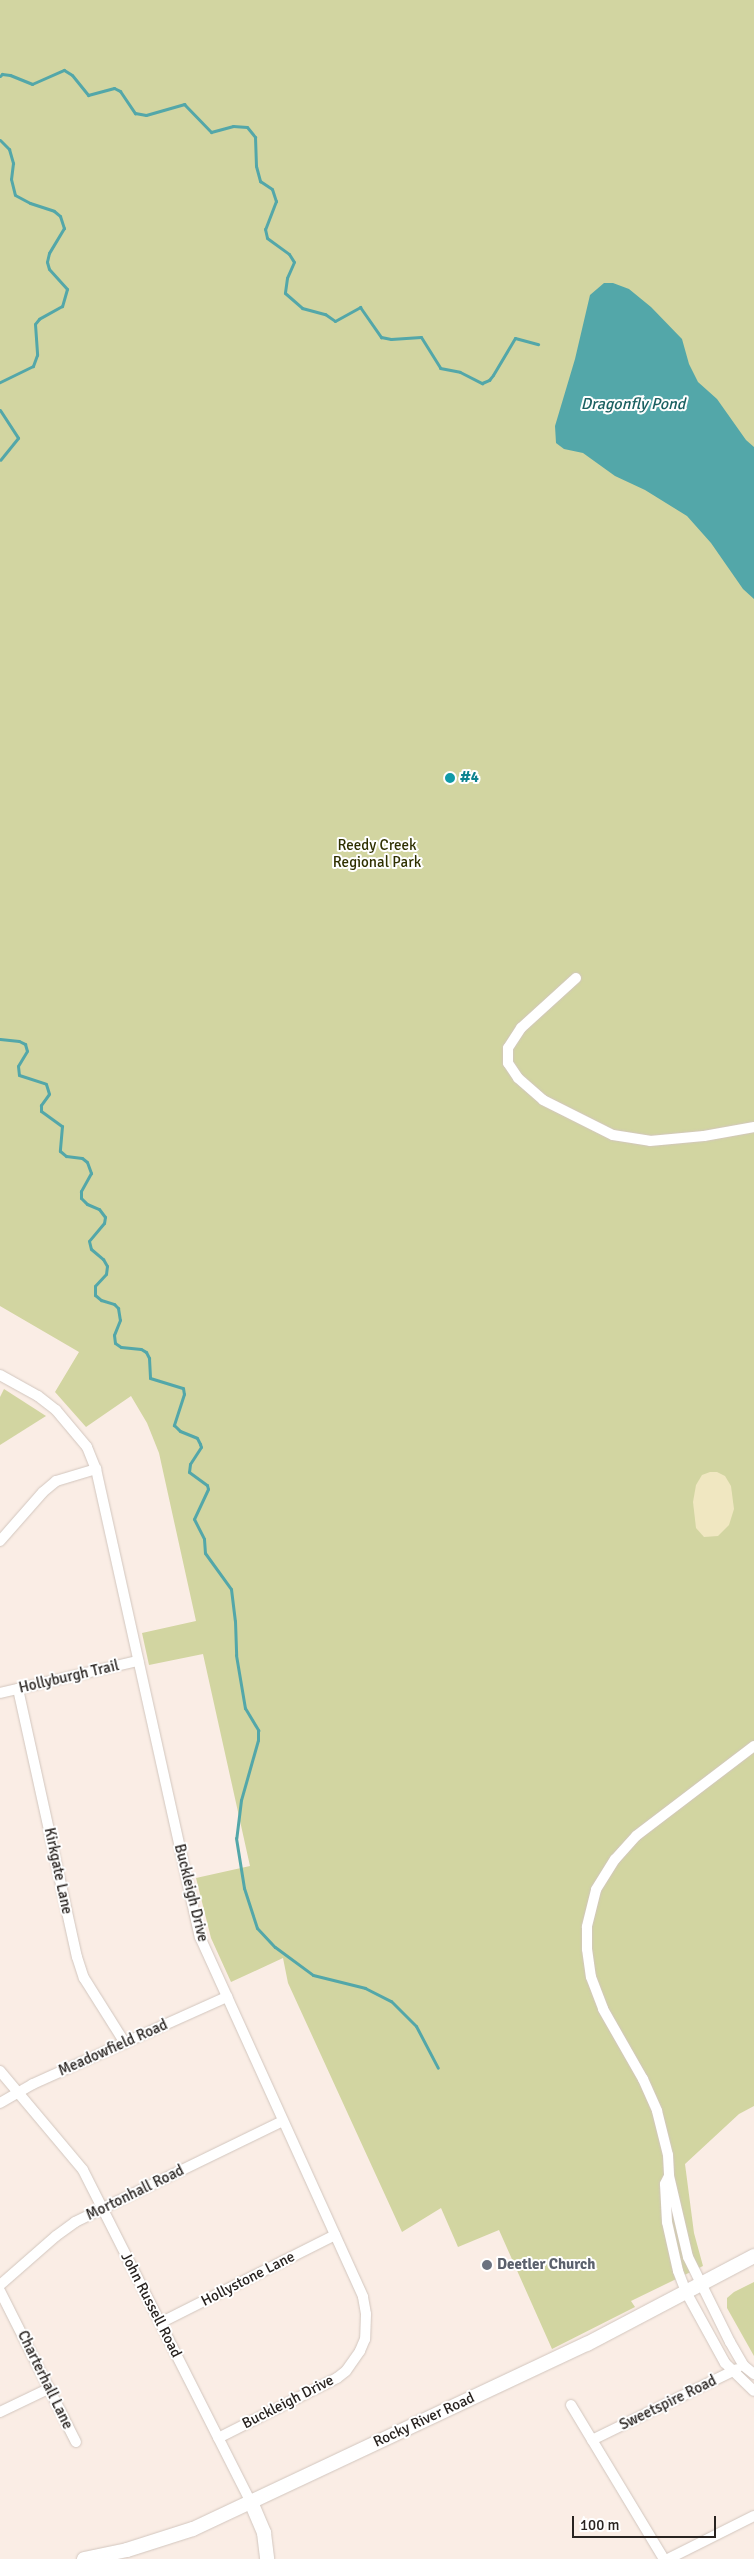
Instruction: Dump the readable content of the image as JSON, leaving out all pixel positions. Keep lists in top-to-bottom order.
{
  "streets": {
    "street": [
      "Hollyburgh Trail",
      "Kirkgate Lane",
      "Buckleigh Drive",
      "Meadowfield Road",
      "Mortonhall Road",
      "Hollystone Lane",
      "John Russell Road",
      "Charterhall Lane",
      "Sweetspire Road",
      "Rocky River Road"
    ]
  },
  "crossings": [
    ["Hollyburgh Trail", "Kirkgate Lane"],
    ["Hollyburgh Trail", "Buckleigh Drive"],
    ["Kirkgate Lane", "Meadowfield Road"],
    ["Buckleigh Drive", "Meadowfield Road"],
    ["Buckleigh Drive", "Mortonhall Road"],
    ["Buckleigh Drive", "Hollystone Lane"],
    ["Buckleigh Drive", "John Russell Road"],
    ["Meadowfield Road", "John Russell Road"],
    ["Mortonhall Road", "John Russell Road"],
    ["Hollystone Lane", "John Russell Road"],
    ["John Russell Road", "Rocky River Road"]
  ],
  "water": ["Dragonfly Pond"],
  "parks": ["Reedy Creek Regional Park"],
  "places": ["#4", "Deetler Church"],
  "scale_bar": "100 m"
}
